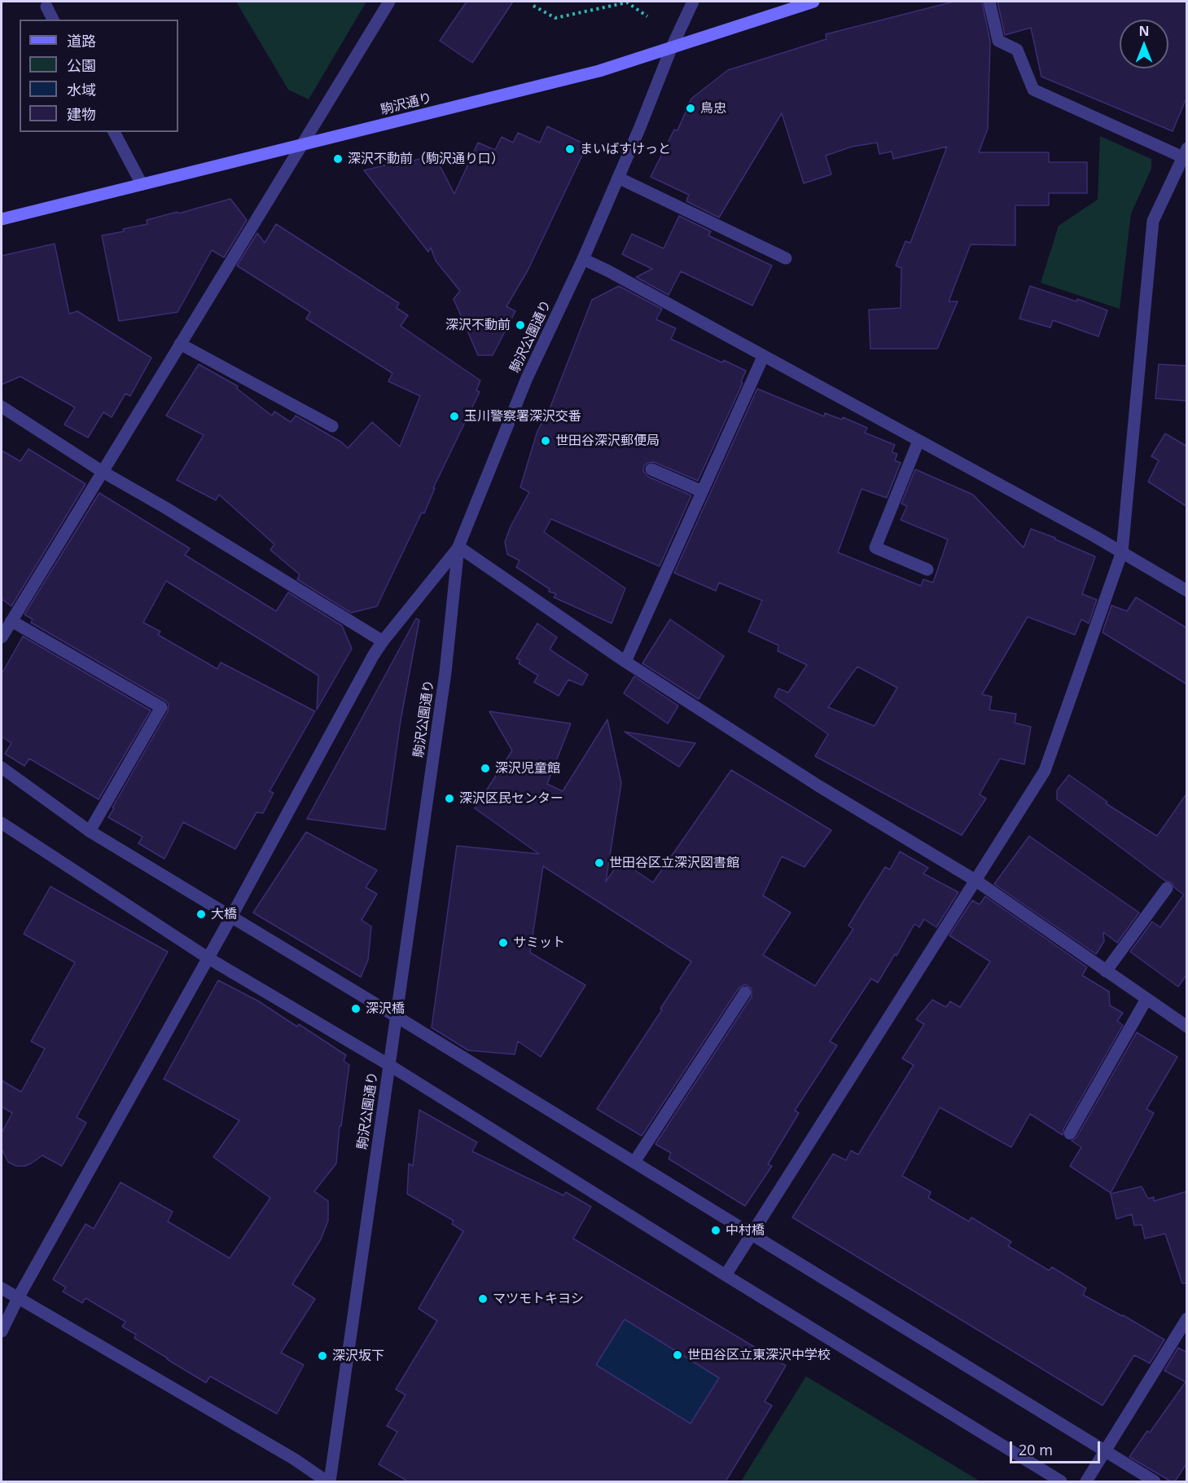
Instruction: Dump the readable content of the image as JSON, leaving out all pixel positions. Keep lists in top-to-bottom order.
{
  "streets": {
    "main road": ["駒沢通り"],
    "street": ["駒沢公園通り"]
  },
  "crossings": [
    ["駒沢通り", "駒沢公園通り"]
  ],
  "places": [
    "鳥忠",
    "まいばすけっと",
    "深沢不動前（駒沢通り口）",
    "深沢不動前",
    "玉川警察署深沢交番",
    "世田谷深沢郵便局",
    "深沢児童館",
    "深沢区民センター",
    "世田谷区立深沢図書館",
    "大橋",
    "サミット",
    "深沢橋",
    "中村橋",
    "マツモトキヨシ",
    "世田谷区立東深沢中学校",
    "深沢坂下"
  ],
  "legend": [
    "道路",
    "公園",
    "水域",
    "建物"
  ],
  "scale_bar": "20 m",
  "north": "top"
}
